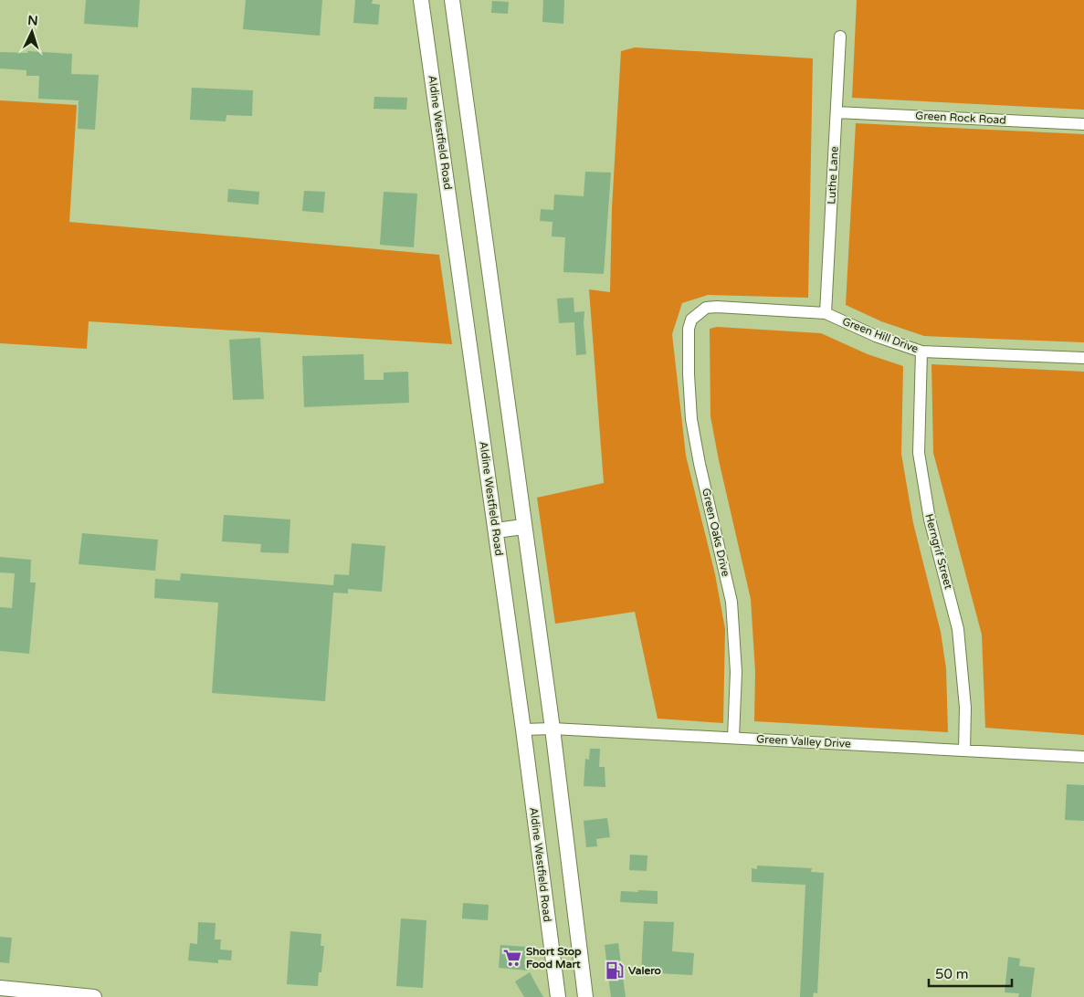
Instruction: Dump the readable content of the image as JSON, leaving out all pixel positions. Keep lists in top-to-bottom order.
{
  "streets": {
    "main road": ["Aldine Westfield Road"],
    "street": [
      "Green Rock Road",
      "Luthe Lane",
      "Green Hill Drive",
      "Green Oaks Drive",
      "Herngrif Street",
      "Green Valley Drive"
    ]
  },
  "crossings": [
    ["Green Rock Road", "Luthe Lane"],
    ["Aldine Westfield Road", "Green Valley Drive"],
    ["Luthe Lane", "Green Hill Drive"],
    ["Green Hill Drive", "Green Oaks Drive"],
    ["Green Hill Drive", "Herngrif Street"],
    ["Green Oaks Drive", "Green Valley Drive"],
    ["Herngrif Street", "Green Valley Drive"]
  ],
  "places": {
    "supermarket": ["Short Stop Food Mart"],
    "fuel station": ["Valero"]
  },
  "scale_bar": "50 m",
  "north": "top"
}
